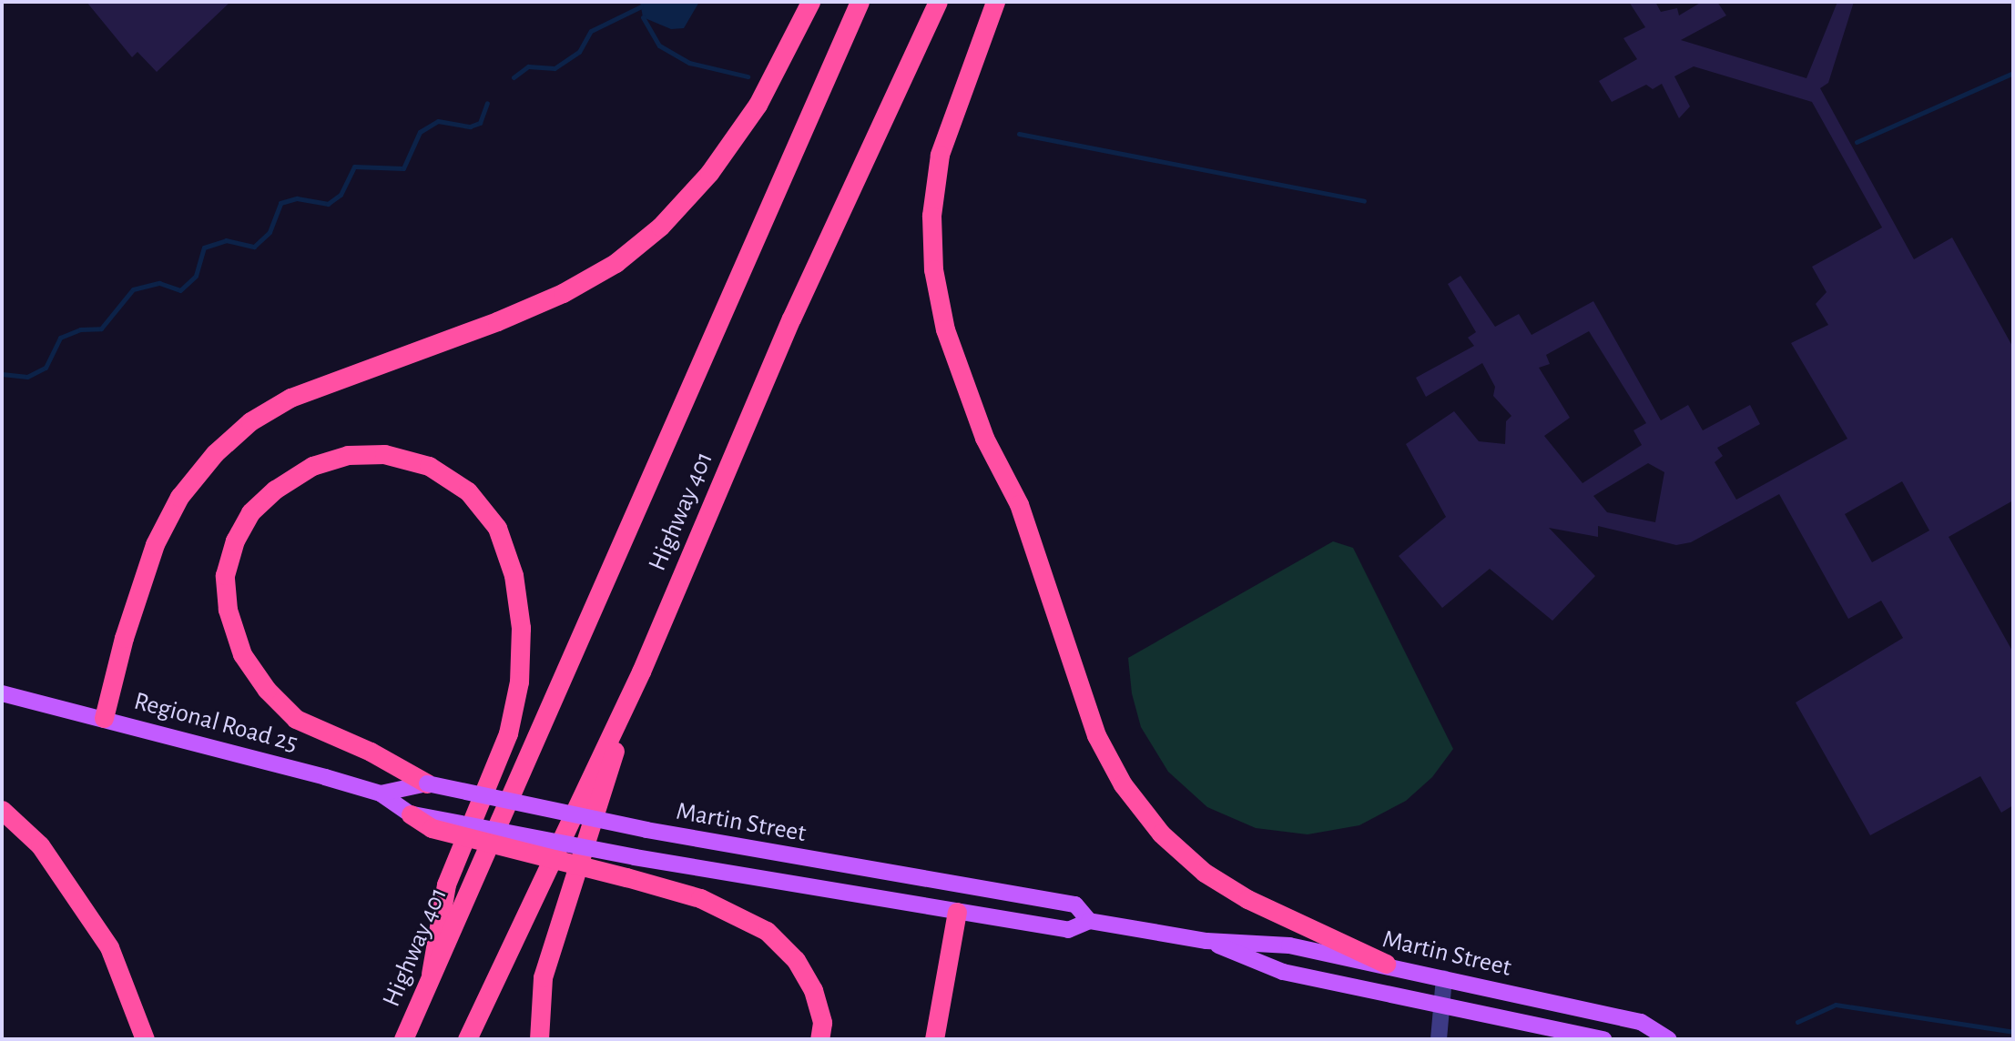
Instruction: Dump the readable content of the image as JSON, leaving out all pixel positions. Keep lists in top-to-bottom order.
{
  "streets": {
    "highway": ["Highway 401"],
    "main road": ["Regional Road 25", "Martin Street"]
  },
  "crossings": [
    ["Regional Road 25", "Martin Street"]
  ]
}
